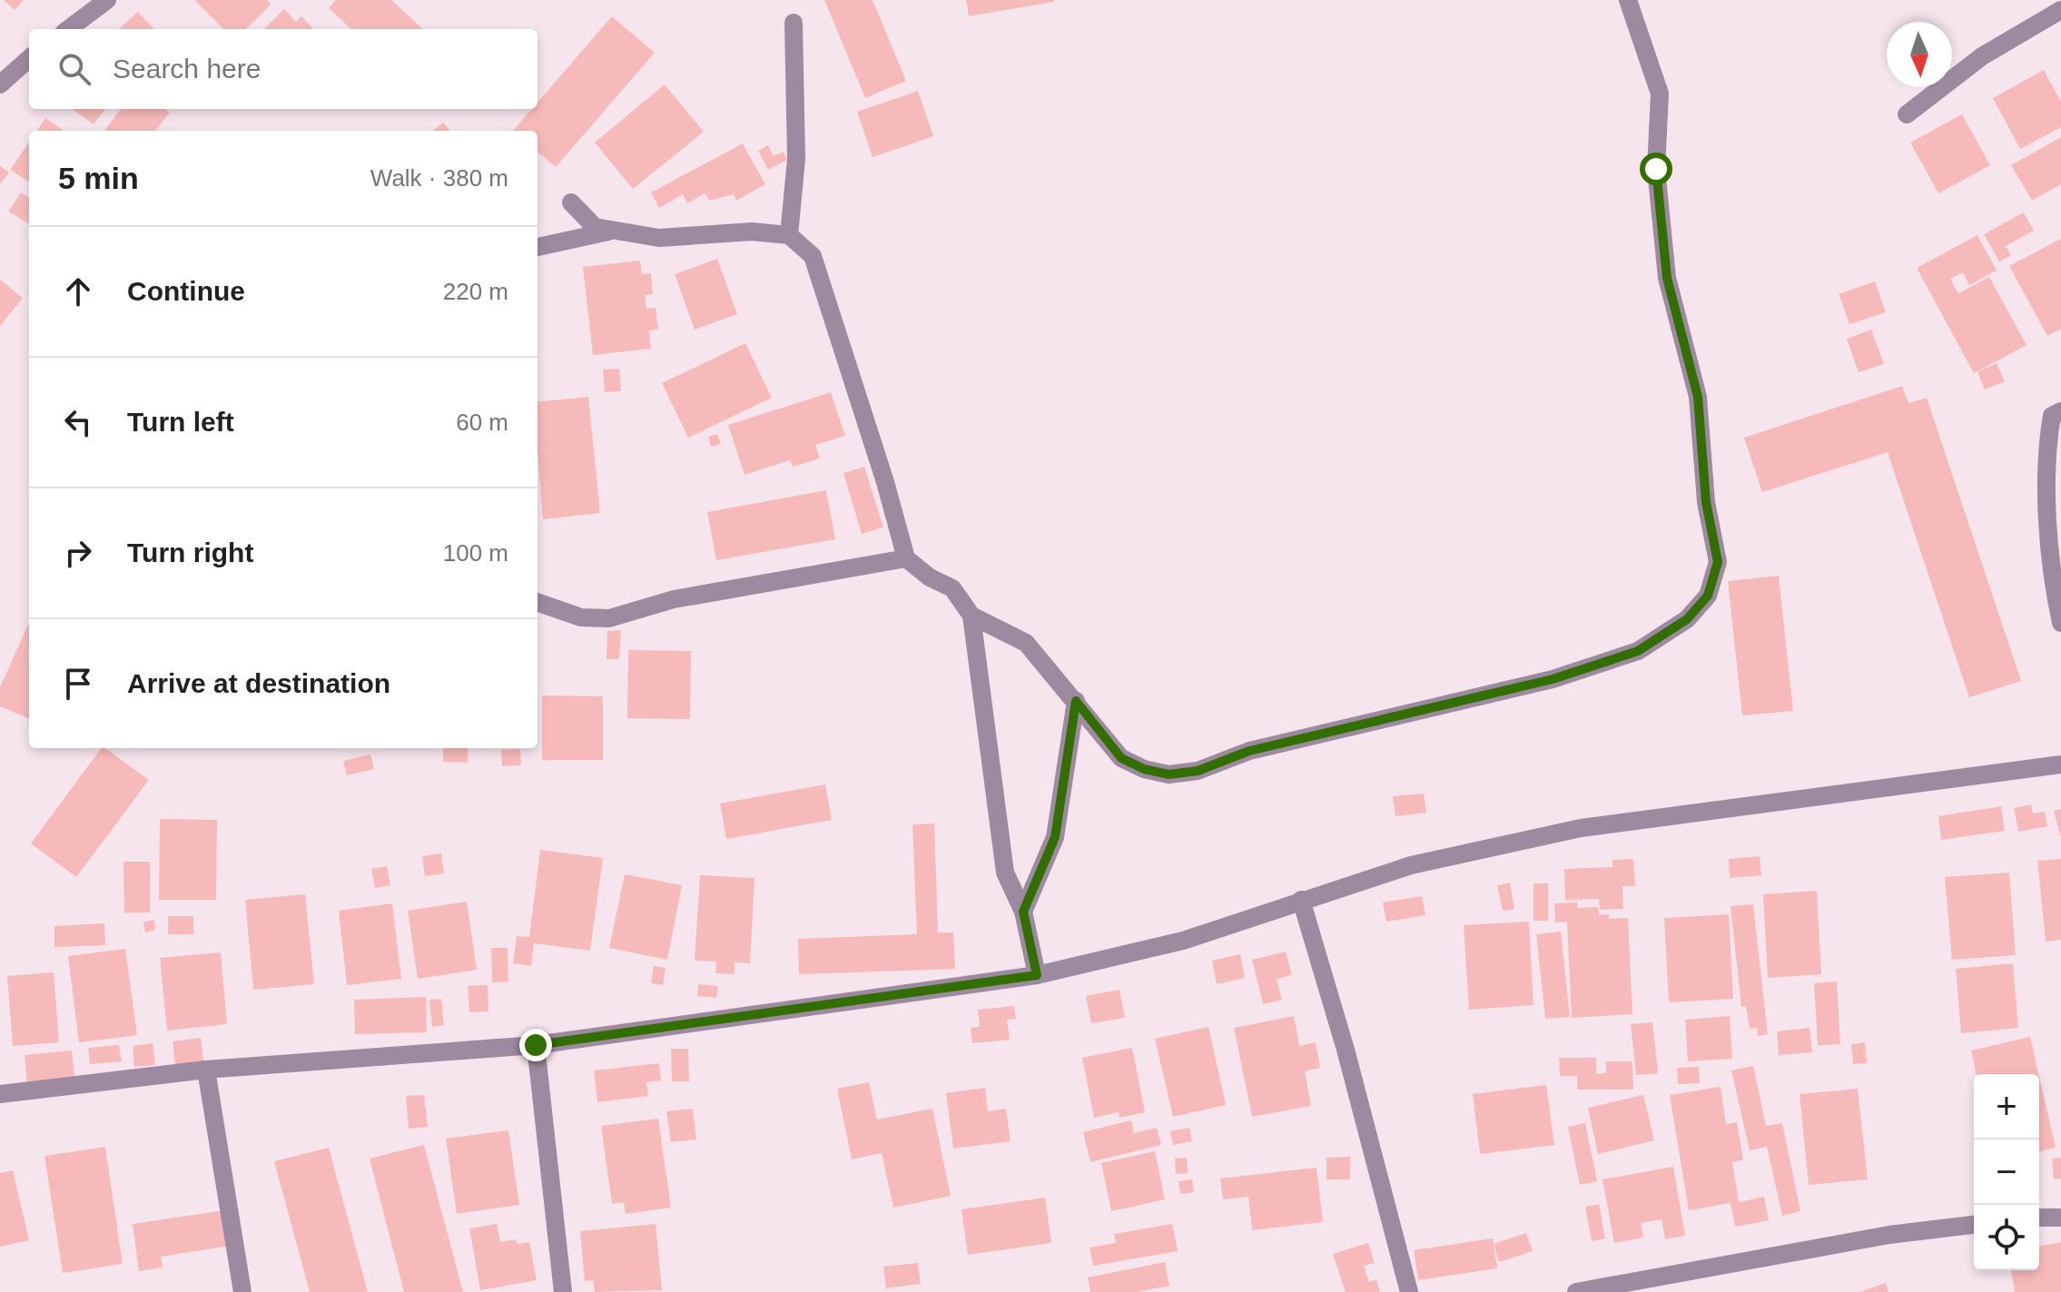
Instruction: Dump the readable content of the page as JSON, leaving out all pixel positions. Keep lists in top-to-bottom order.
{
  "north": "bottom",
  "page": {
    "search": "Search here",
    "heading": ["5 min", "Walk · 380 m"],
    "list": [
      ["Continue", "220 m"],
      ["Turn left", "60 m"],
      ["Turn right", "100 m"],
      "Arrive at destination"
    ],
    "map_buttons": ["+", "−"]
  }
}
